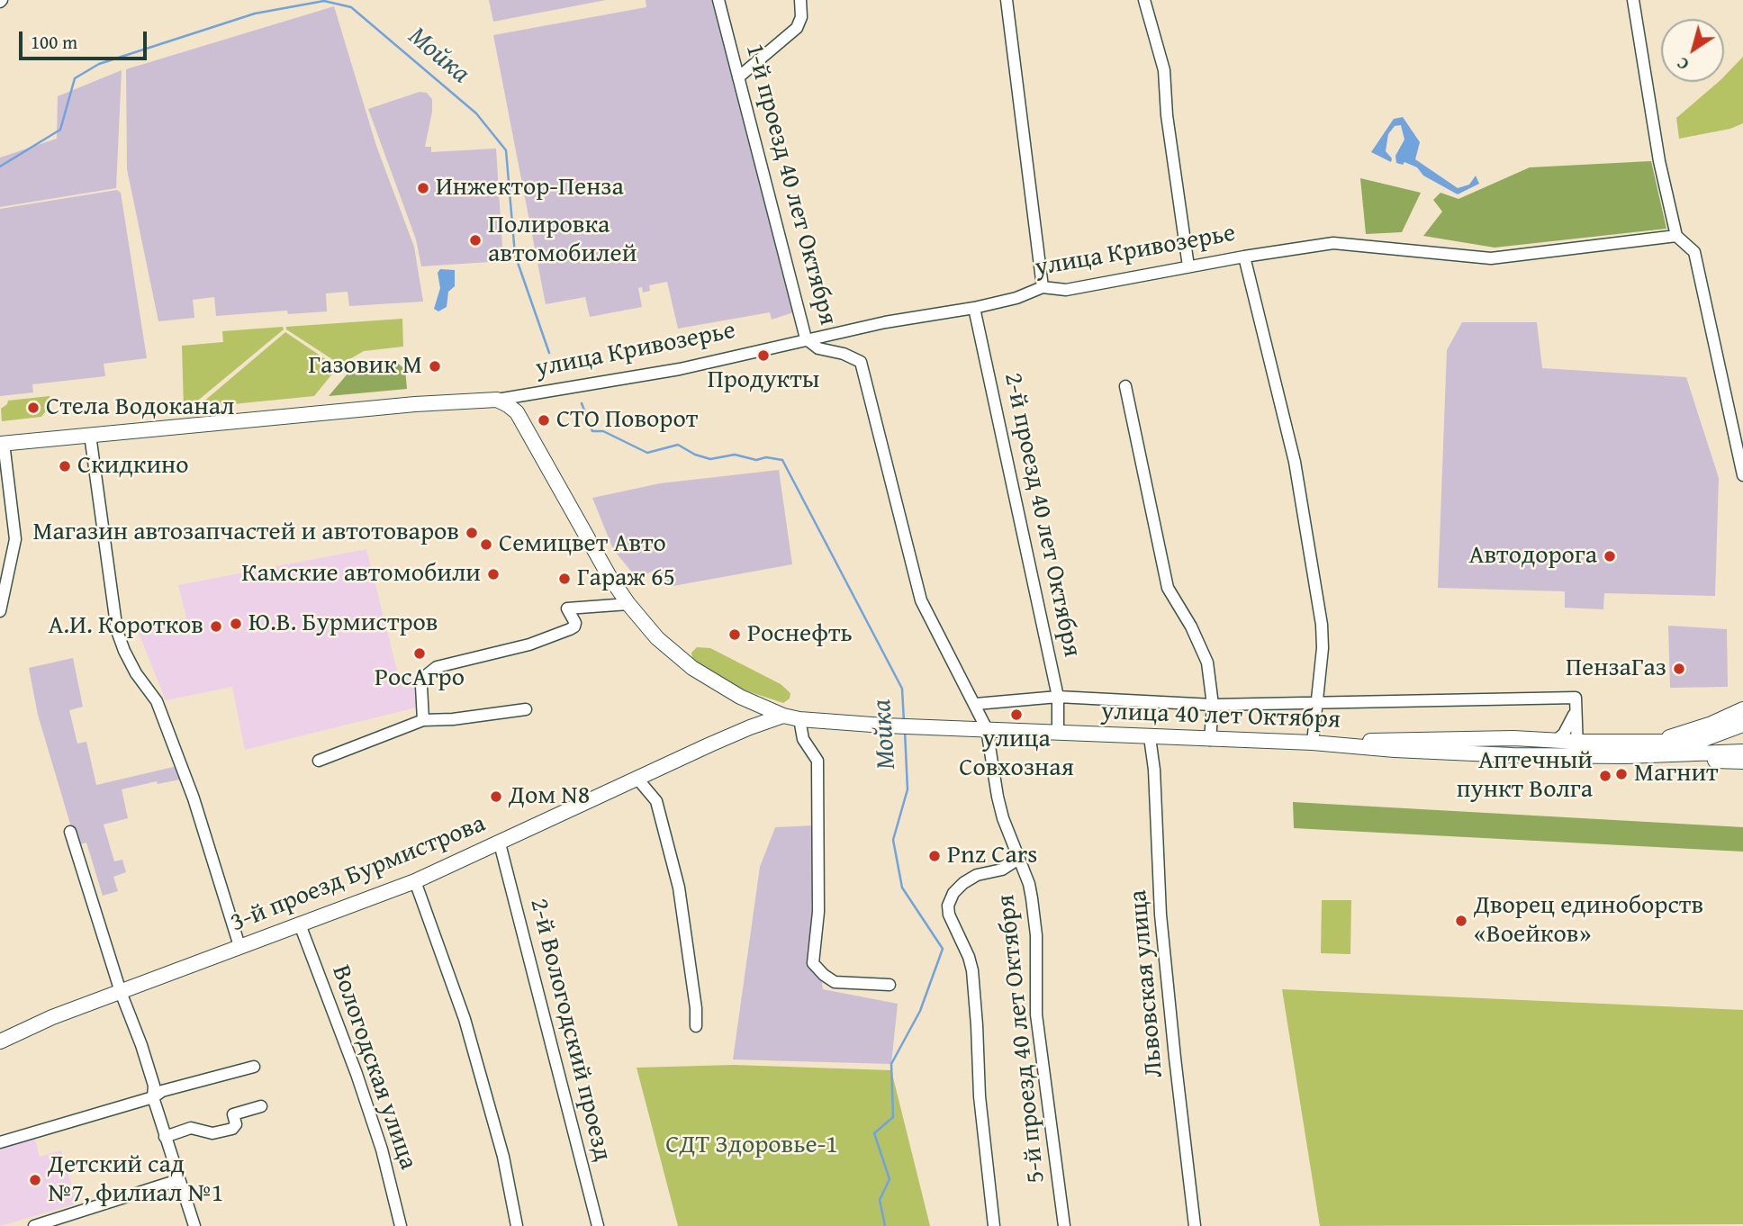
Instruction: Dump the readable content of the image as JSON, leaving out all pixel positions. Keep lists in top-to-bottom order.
{
  "streets": {
    "main road": ["улица Кривозерье", "улица 40 лет Октября", "3-й проезд Бурмистрова"],
    "street": [
      "1-й проезд 40 лет Октября",
      "2-й проезд 40 лет Октября",
      "Львовская улица",
      "2-й Вологодский проезд",
      "5-й проезд 40 лет Октября",
      "Вологодская улица"
    ]
  },
  "crossings": [
    ["1-й проезд 40 лет Октября", "улица Кривозерье"],
    ["1-й проезд 40 лет Октября", "5-й проезд 40 лет Октября"],
    ["улица Кривозерье", "2-й проезд 40 лет Октября"],
    ["улица Кривозерье", "улица 40 лет Октября"],
    ["улица Кривозерье", "3-й проезд Бурмистрова"],
    ["2-й проезд 40 лет Октября", "улица 40 лет Октября"],
    ["улица 40 лет Октября", "3-й проезд Бурмистрова"],
    ["улица 40 лет Октября", "Львовская улица"],
    ["улица 40 лет Октября", "5-й проезд 40 лет Октября"],
    ["3-й проезд Бурмистрова", "2-й Вологодский проезд"],
    ["3-й проезд Бурмистрова", "Вологодская улица"]
  ],
  "water": ["Мойка"],
  "parks": ["СДТ Здоровье-1"],
  "places": [
    "Инжектор-Пенза",
    "Полировка автомобилей",
    "Продукты",
    "Газовик М",
    "Стела Водоканал",
    "СТО Поворот",
    "Скидкино",
    "Магазин автозапчастей и автотоваров",
    "Семицвет Авто",
    "Автодорога",
    "Камские автомобили",
    "Гараж 65",
    "Ю.В. Бурмистров",
    "А.И. Коротков",
    "Роснефть",
    "РосАгро",
    "ПензаГаз",
    "улица Совхозная",
    "Магнит",
    "Аптечный пункт Волга",
    "Дом N8",
    "Pnz Cars",
    "Дворец единоборств «Воейков»",
    "Детский сад №7, филиал №1"
  ],
  "scale_bar": "100 m",
  "north": "bottom left"
}
